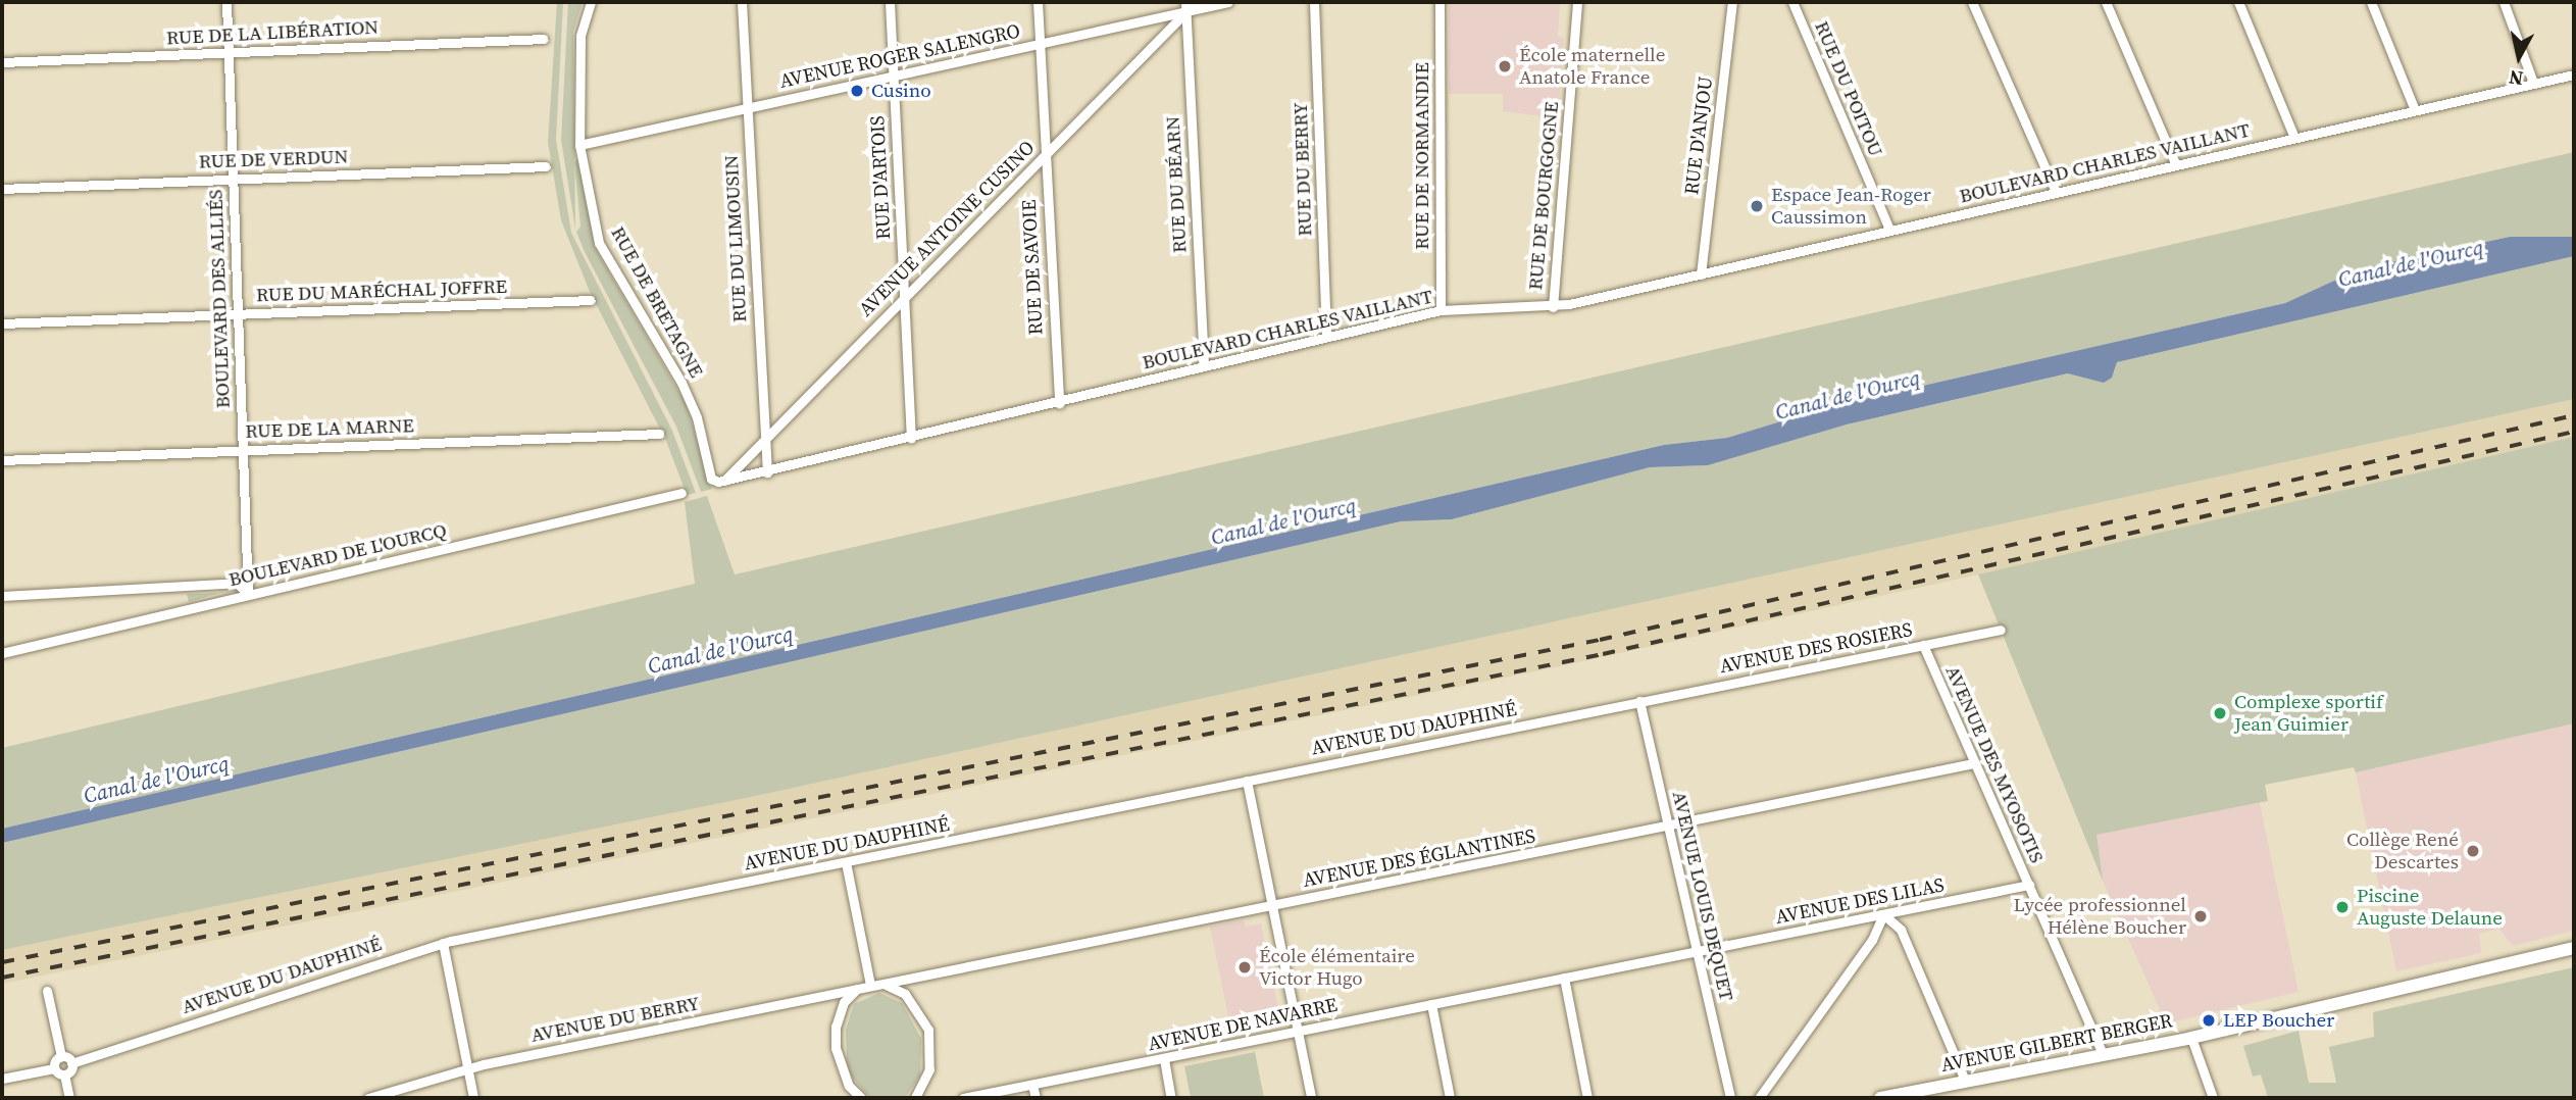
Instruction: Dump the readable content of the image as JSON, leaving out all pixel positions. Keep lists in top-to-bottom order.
{
  "streets": {
    "street": [
      "RUE DE LA LIBÉRATION",
      "AVENUE ROGER SALENGRO",
      "RUE DU POITOU",
      "RUE D'ANJOU",
      "RUE DE NORMANDIE",
      "RUE DE VERDUN",
      "BOULEVARD CHARLES VAILLANT",
      "RUE DU BERRY",
      "RUE D'ARTOIS",
      "RUE DU BÉARN",
      "RUE DE BOURGOGNE",
      "AVENUE ANTOINE CUSINO",
      "RUE DU LIMOUSIN",
      "RUE DE SAVOIE",
      "RUE DU MARÉCHAL JOFFRE",
      "BOULEVARD DES ALLIÉS",
      "RUE DE BRETAGNE",
      "RUE DE LA MARNE",
      "BOULEVARD DE L'OURCQ",
      "AVENUE DES ROSIERS",
      "AVENUE DU DAUPHINÉ",
      "AVENUE DES MYOSOTIS",
      "AVENUE DES ÉGLANTINES",
      "AVENUE LOUIS DEQUET",
      "AVENUE DES LILAS",
      "AVENUE DU BERRY",
      "AVENUE DE NAVARRE",
      "AVENUE GILBERT BERGER"
    ]
  },
  "crossings": [
    ["RUE DE LA LIBÉRATION", "BOULEVARD DES ALLIÉS"],
    ["AVENUE ROGER SALENGRO", "RUE D'ARTOIS"],
    ["AVENUE ROGER SALENGRO", "RUE DU BÉARN"],
    ["AVENUE ROGER SALENGRO", "AVENUE ANTOINE CUSINO"],
    ["AVENUE ROGER SALENGRO", "RUE DU LIMOUSIN"],
    ["AVENUE ROGER SALENGRO", "RUE DE SAVOIE"],
    ["AVENUE ROGER SALENGRO", "RUE DE BRETAGNE"],
    ["RUE DU POITOU", "BOULEVARD CHARLES VAILLANT"],
    ["RUE D'ANJOU", "BOULEVARD CHARLES VAILLANT"],
    ["RUE DE NORMANDIE", "BOULEVARD CHARLES VAILLANT"],
    ["RUE DE VERDUN", "BOULEVARD DES ALLIÉS"],
    ["BOULEVARD CHARLES VAILLANT", "RUE DU BERRY"],
    ["BOULEVARD CHARLES VAILLANT", "RUE D'ARTOIS"],
    ["BOULEVARD CHARLES VAILLANT", "RUE DU BÉARN"],
    ["BOULEVARD CHARLES VAILLANT", "RUE DE BOURGOGNE"],
    ["BOULEVARD CHARLES VAILLANT", "AVENUE ANTOINE CUSINO"],
    ["BOULEVARD CHARLES VAILLANT", "RUE DU LIMOUSIN"],
    ["BOULEVARD CHARLES VAILLANT", "RUE DE SAVOIE"],
    ["BOULEVARD CHARLES VAILLANT", "RUE DE BRETAGNE"],
    ["RUE D'ARTOIS", "AVENUE ANTOINE CUSINO"],
    ["RUE DU BÉARN", "AVENUE ANTOINE CUSINO"],
    ["AVENUE ANTOINE CUSINO", "RUE DU LIMOUSIN"],
    ["AVENUE ANTOINE CUSINO", "RUE DE SAVOIE"],
    ["AVENUE ANTOINE CUSINO", "RUE DE BRETAGNE"],
    ["RUE DU MARÉCHAL JOFFRE", "BOULEVARD DES ALLIÉS"],
    ["BOULEVARD DES ALLIÉS", "RUE DE LA MARNE"],
    ["BOULEVARD DES ALLIÉS", "BOULEVARD DE L'OURCQ"],
    ["AVENUE DES ROSIERS", "AVENUE DU DAUPHINÉ"],
    ["AVENUE DES ROSIERS", "AVENUE DES MYOSOTIS"],
    ["AVENUE DES ROSIERS", "AVENUE LOUIS DEQUET"],
    ["AVENUE DU DAUPHINÉ", "AVENUE LOUIS DEQUET"],
    ["AVENUE DES MYOSOTIS", "AVENUE DES ÉGLANTINES"],
    ["AVENUE DES MYOSOTIS", "AVENUE DES LILAS"],
    ["AVENUE DES MYOSOTIS", "AVENUE GILBERT BERGER"],
    ["AVENUE DES ÉGLANTINES", "AVENUE LOUIS DEQUET"],
    ["AVENUE DES ÉGLANTINES", "AVENUE DU BERRY"],
    ["AVENUE LOUIS DEQUET", "AVENUE DES LILAS"],
    ["AVENUE LOUIS DEQUET", "AVENUE DE NAVARRE"],
    ["AVENUE DES LILAS", "AVENUE DE NAVARRE"]
  ],
  "water": ["Canal de l'Ourcq"],
  "places": [
    "École maternelle Anatole France",
    "Cusino",
    "Espace Jean-Roger Caussimon",
    "Complexe sportif Jean Guimier",
    "Collège René Descartes",
    "Piscine Auguste Delaune",
    "Lycée professionnel Hélène Boucher",
    "École élémentaire Victor Hugo",
    "LEP Boucher"
  ],
  "north": "bottom"
}
